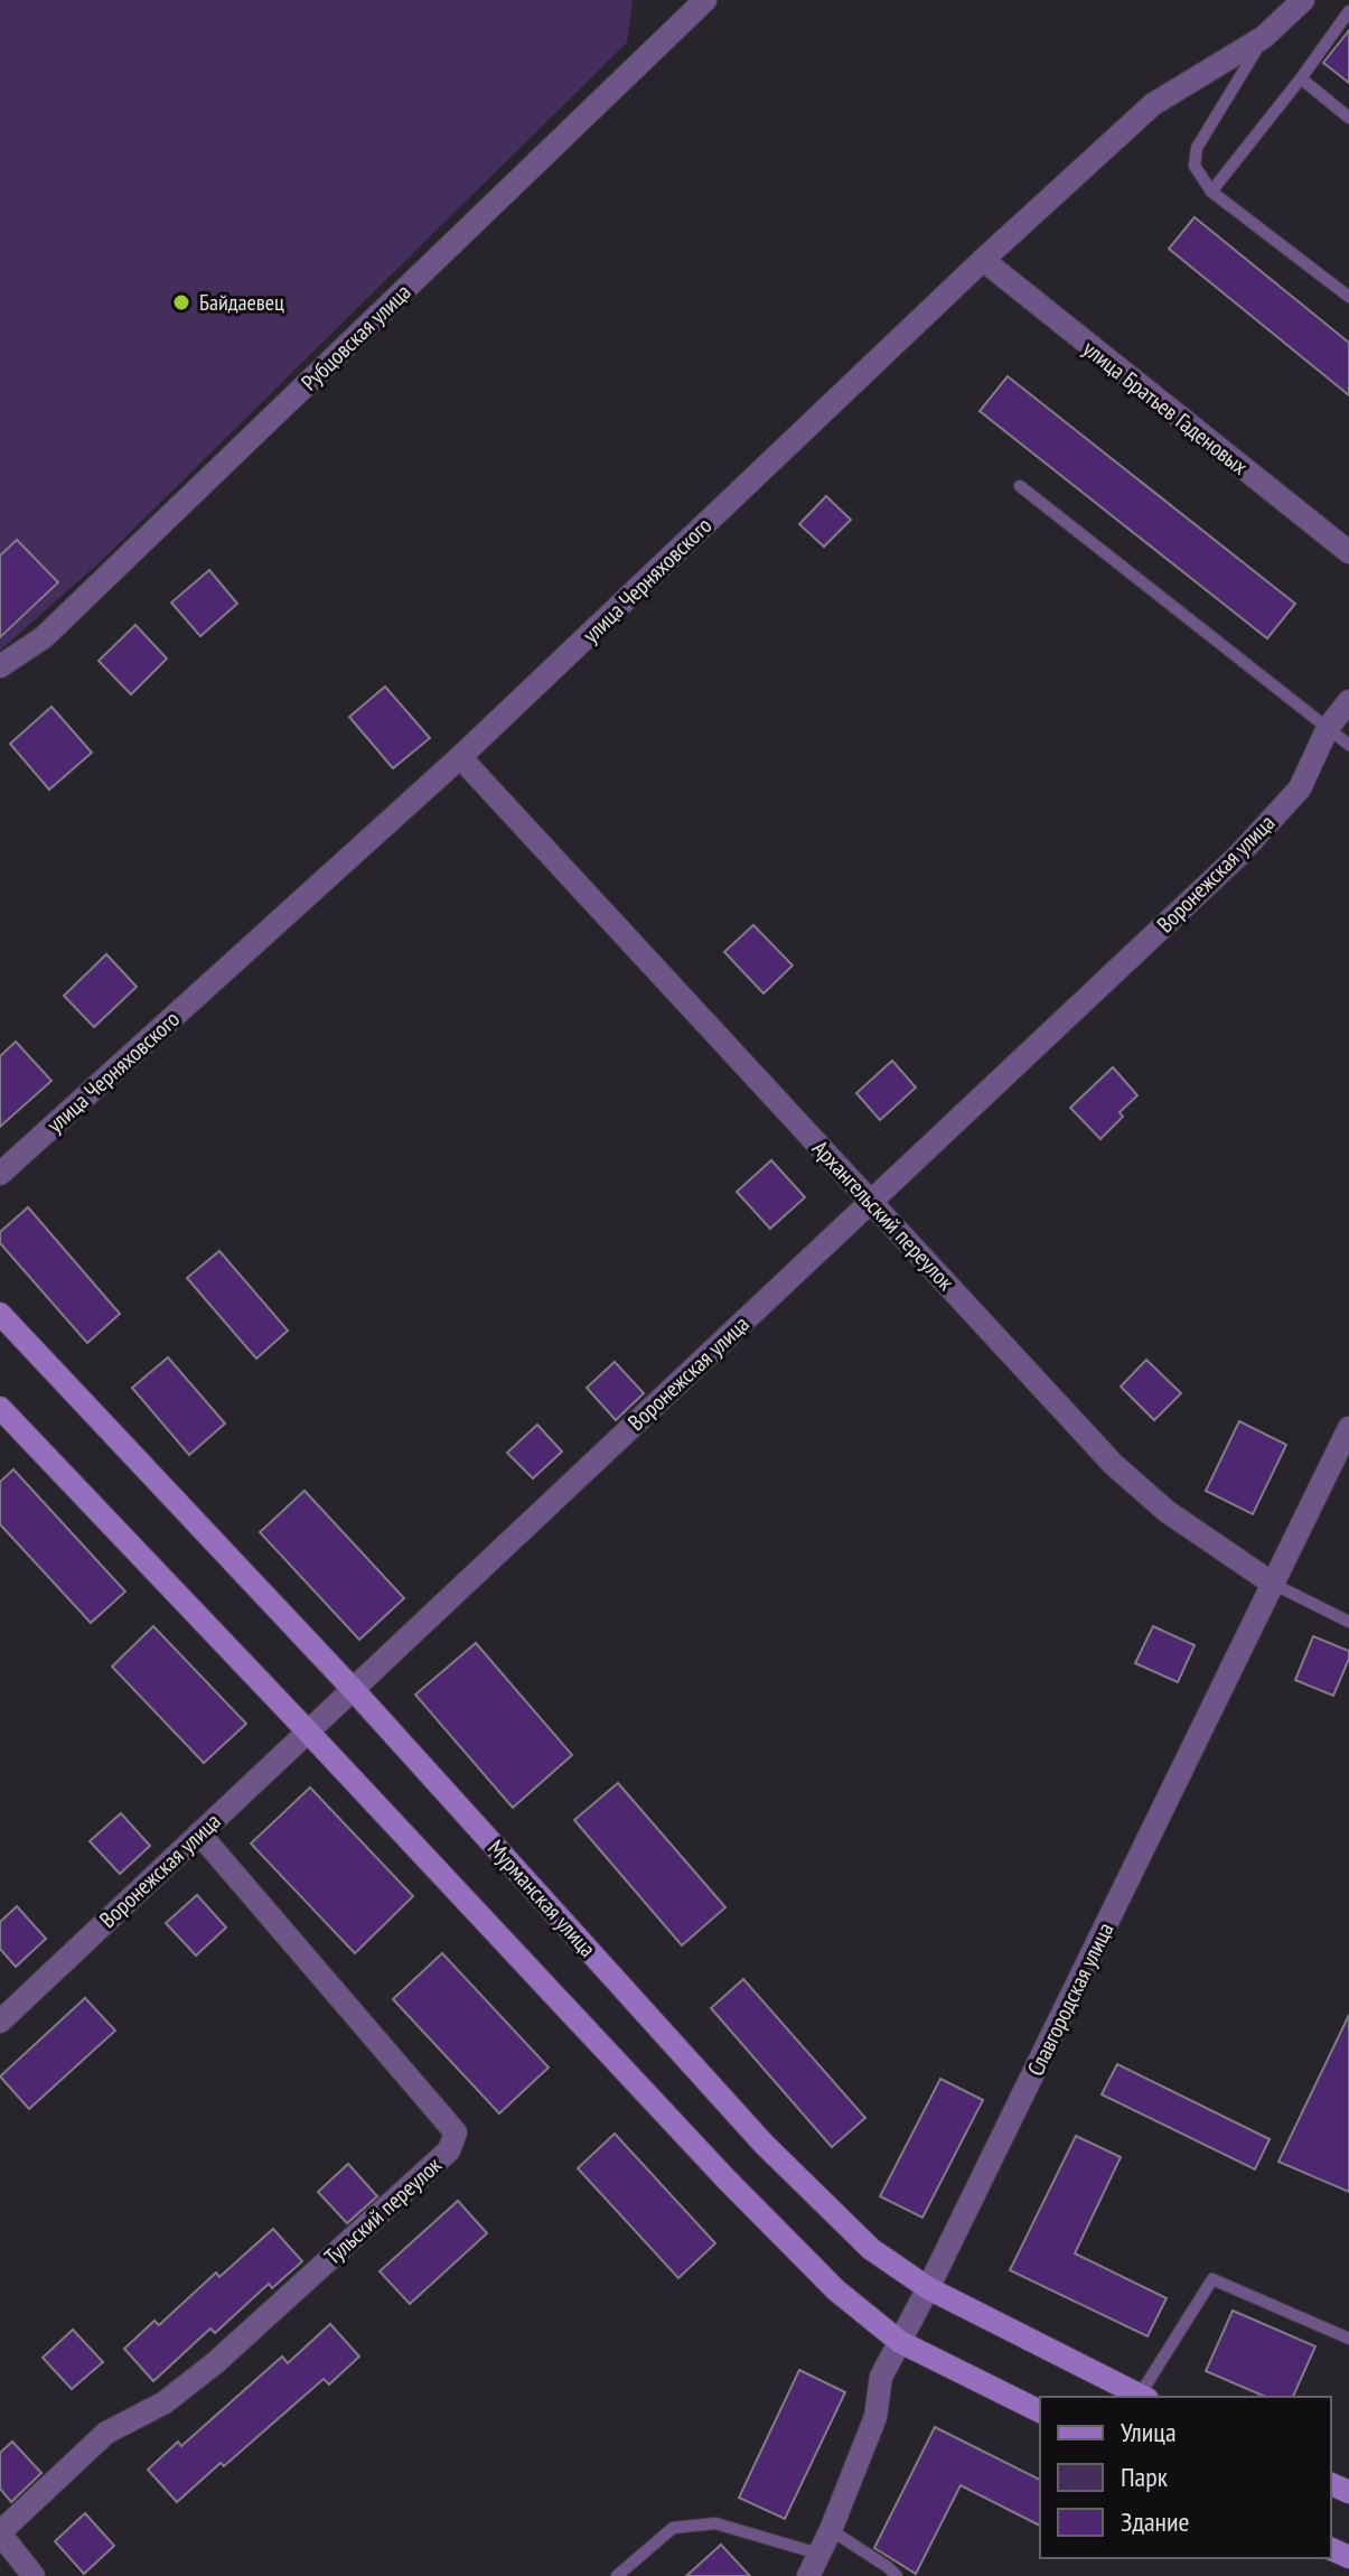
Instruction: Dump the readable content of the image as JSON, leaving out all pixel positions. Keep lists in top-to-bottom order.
{
  "streets": {
    "main road": ["Мурманская улица"],
    "street": [
      "Рубцовская улица",
      "улица Братьев Гаденовых",
      "улица Черняховского",
      "Воронежская улица",
      "Архангельский переулок",
      "Славгородская улица",
      "Тульский переулок"
    ]
  },
  "crossings": [
    ["улица Братьев Гаденовых", "улица Черняховского"],
    ["улица Черняховского", "Архангельский переулок"],
    ["Воронежская улица", "Архангельский переулок"],
    ["Воронежская улица", "Мурманская улица"],
    ["Воронежская улица", "Тульский переулок"],
    ["Архангельский переулок", "Славгородская улица"],
    ["Мурманская улица", "Славгородская улица"]
  ],
  "places": ["Байдаевец"],
  "legend": ["Улица", "Парк", "Здание"]
}
